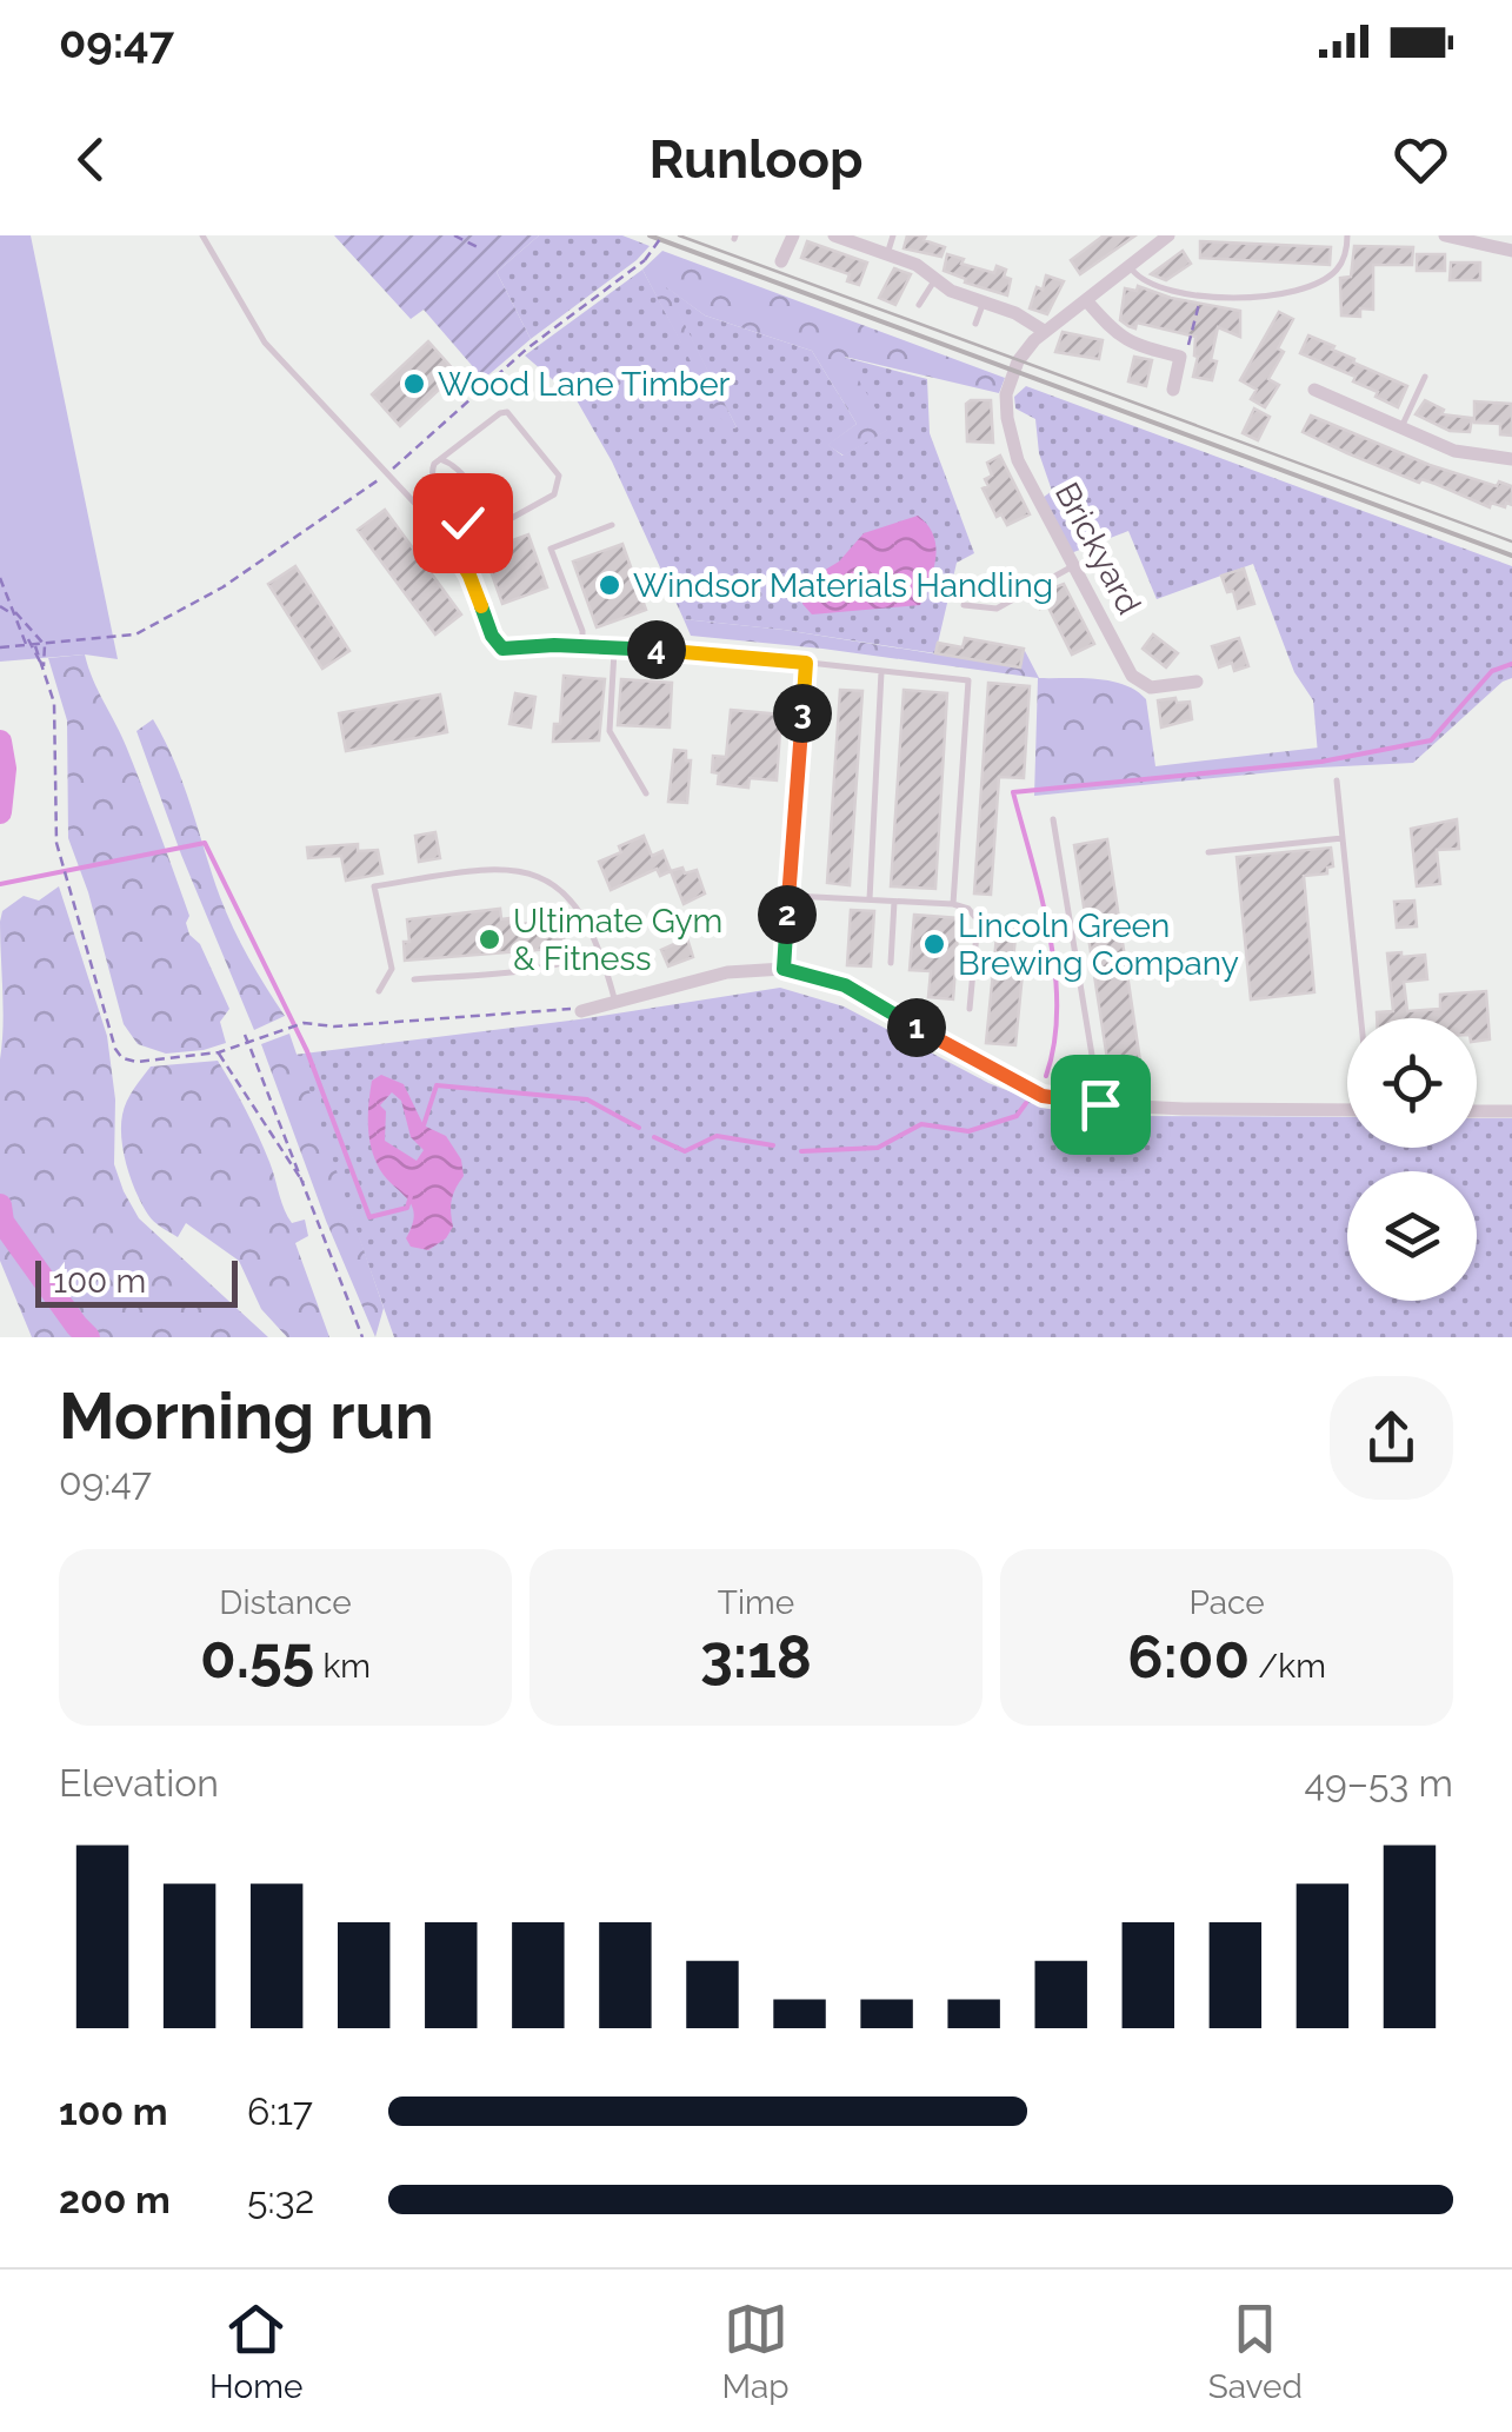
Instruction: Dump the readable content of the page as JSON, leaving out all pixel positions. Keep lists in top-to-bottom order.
{
  "streets": {
    "street": ["Brickyard"]
  },
  "places": [
    "Wood Lane Timber",
    "Windsor Materials Handling",
    "Ultimate Gym & Fitness",
    "Lincoln Green Brewing Company"
  ],
  "scale_bar": "100 m",
  "page": {
    "status": "09:47",
    "header": "Runloop",
    "pins": [
      "4",
      "3",
      "2",
      "1"
    ],
    "scale": "100 m",
    "heading": ["Morning run", "09:47"],
    "stats": [
      ["Distance", "0.55 km"],
      ["Time", "3:18"],
      ["Pace", "6:00 /km"]
    ],
    "chart": ["Elevation", "49–53 m"],
    "list": [
      {
        "name": "100 m",
        "note": "6:17"
      },
      {
        "name": "200 m",
        "note": "5:32"
      }
    ],
    "tabs": ["Home", "Map", "Saved"]
  }
}
